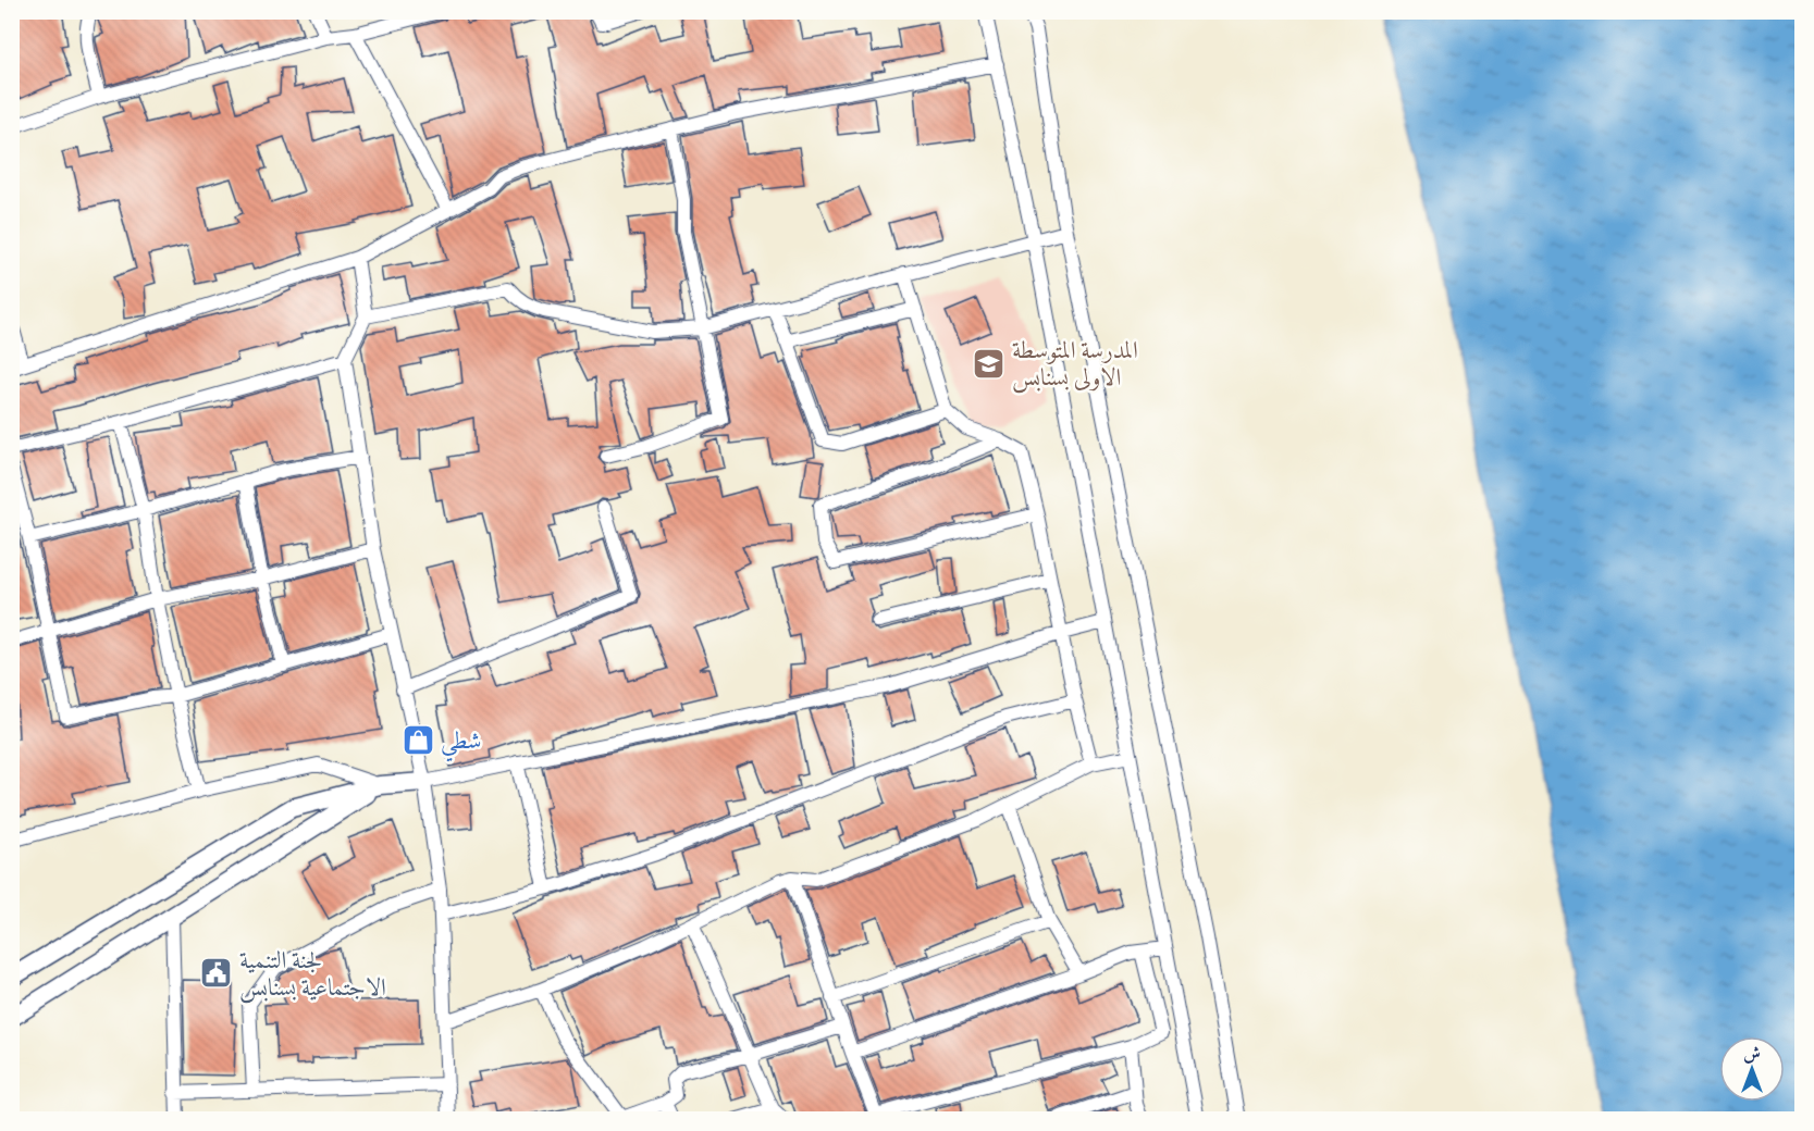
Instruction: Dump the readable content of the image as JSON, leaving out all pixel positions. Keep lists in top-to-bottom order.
{
  "places": {
    "school or university": ["المدرسة المتوسطة الاولى بسنابس"],
    "shop": ["شطي"],
    "public building": ["لجنة التنمية الاجتماعية بسنابس"]
  },
  "north": "top"
}
